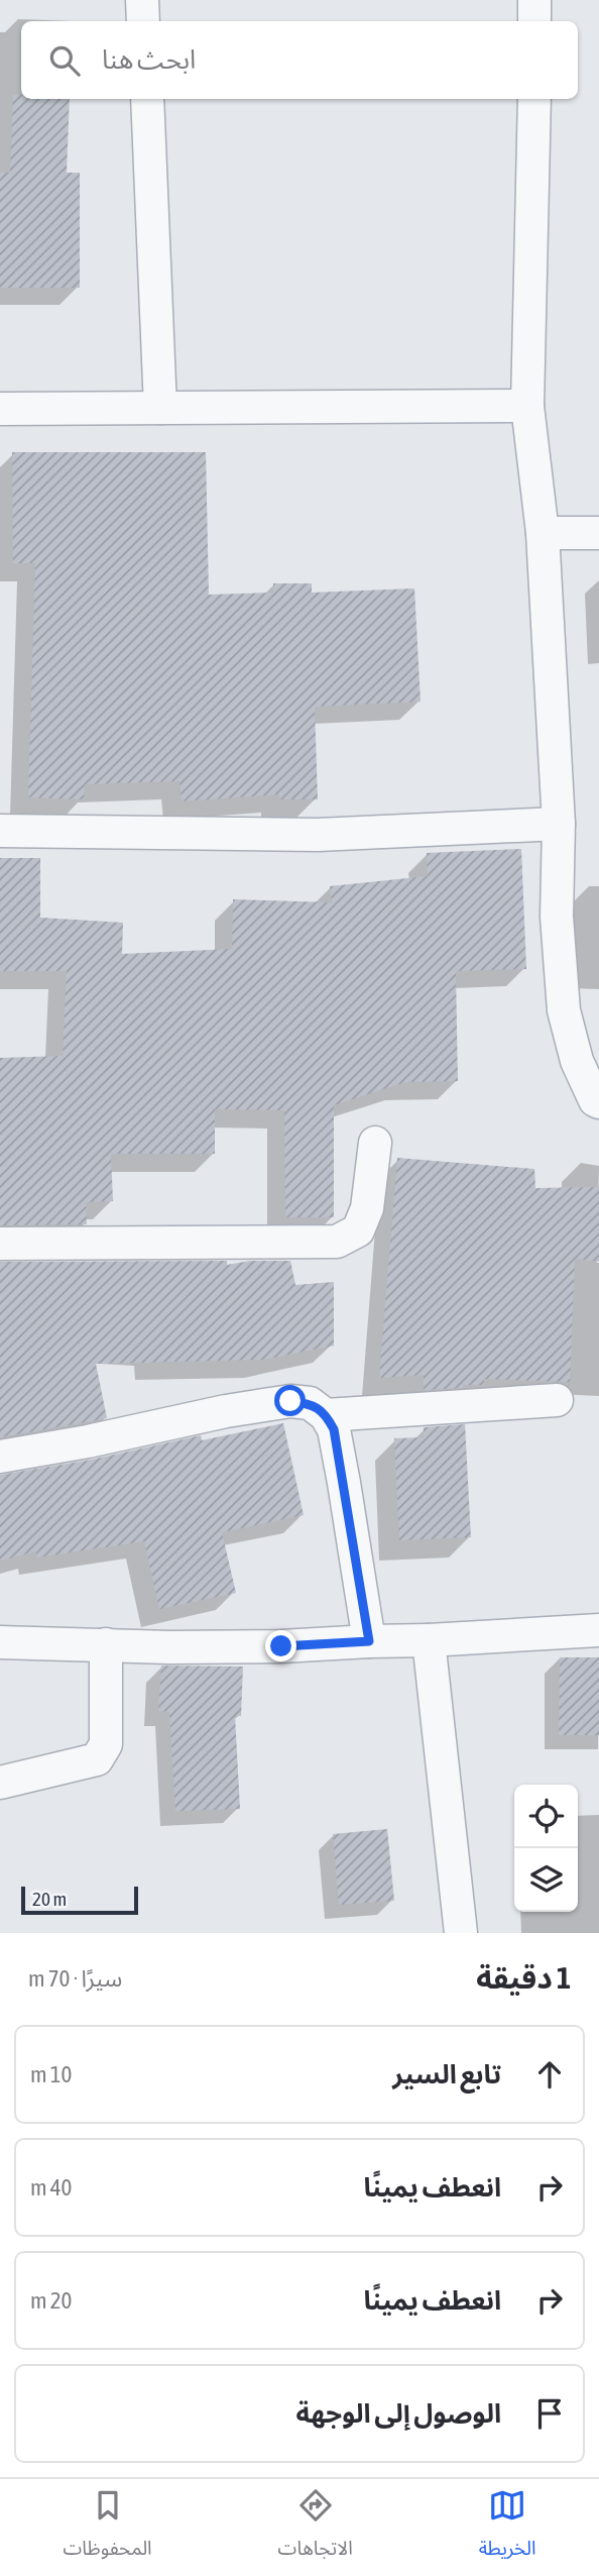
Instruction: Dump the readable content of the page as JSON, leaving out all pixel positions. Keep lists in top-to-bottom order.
{
  "scale_bar": "20 m",
  "page": {
    "search": "ابحث هنا",
    "scale": "20 m",
    "heading": ["1 دقيقة", "سيرًا · 70 m"],
    "list": [
      ["تابع السير", "10 m"],
      ["انعطف يمينًا", "40 m"],
      ["انعطف يمينًا", "20 m"],
      "الوصول إلى الوجهة"
    ],
    "nav": ["الخريطة", "الاتجاهات", "المحفوظات"]
  }
}
